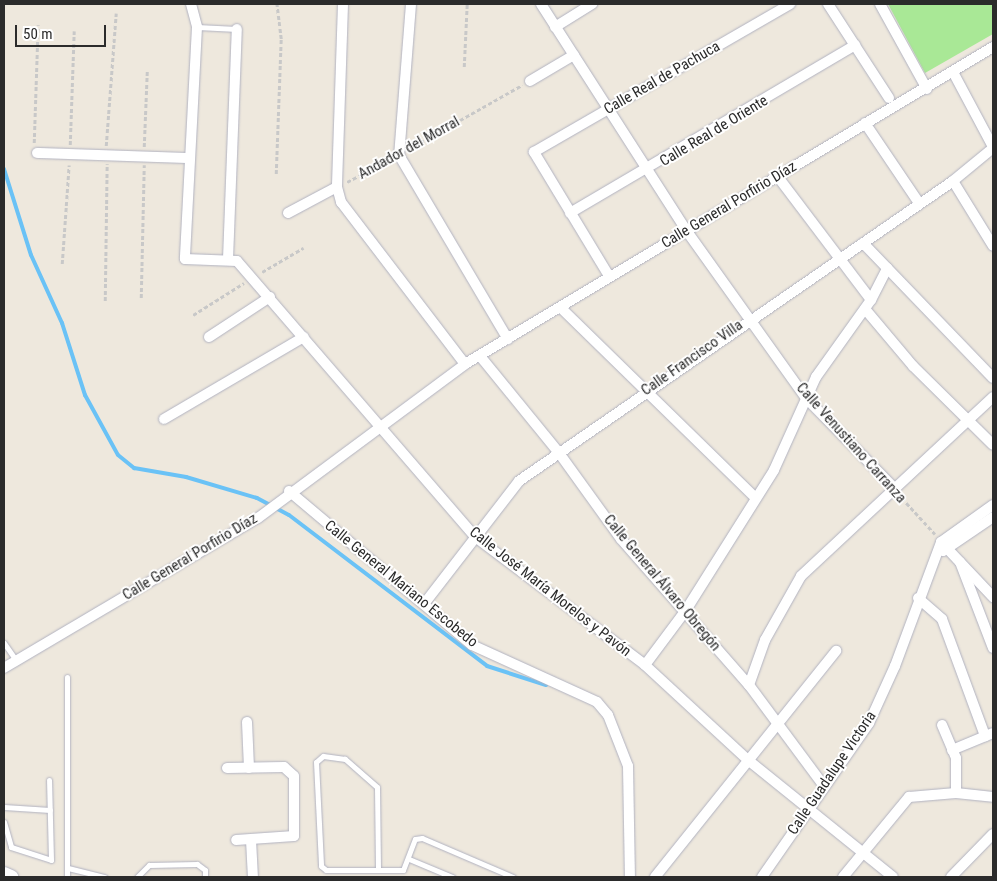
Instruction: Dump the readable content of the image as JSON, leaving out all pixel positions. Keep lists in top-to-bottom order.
{
  "streets": {
    "street": [
      "Calle Real de Pachuca",
      "Calle Real de Oriente",
      "Calle General Porfirio Díaz",
      "Calle Francisco Villa",
      "Calle Venustiano Carranza",
      "Calle General Álvaro Obregón",
      "Calle General Mariano Escobedo",
      "Calle José María Morelos y Pavón",
      "Calle Guadalupe Victoria"
    ],
    "path": ["Andador del Morral"]
  },
  "crossings": [
    ["Calle Real de Pachuca", "Calle Real de Oriente"],
    ["Calle Real de Pachuca", "Calle Venustiano Carranza"],
    ["Calle Real de Oriente", "Calle Venustiano Carranza"],
    ["Calle General Porfirio Díaz", "Calle Venustiano Carranza"],
    ["Calle General Porfirio Díaz", "Calle General Álvaro Obregón"],
    ["Calle General Porfirio Díaz", "Calle General Mariano Escobedo"],
    ["Calle General Porfirio Díaz", "Calle José María Morelos y Pavón"],
    ["Calle Francisco Villa", "Calle Venustiano Carranza"],
    ["Calle Francisco Villa", "Calle General Álvaro Obregón"],
    ["Calle Francisco Villa", "Calle General Mariano Escobedo"],
    ["Calle Francisco Villa", "Calle José María Morelos y Pavón"],
    ["Calle Venustiano Carranza", "Calle Guadalupe Victoria"],
    ["Calle General Álvaro Obregón", "Calle Guadalupe Victoria"],
    ["Calle José María Morelos y Pavón", "Calle Guadalupe Victoria"]
  ],
  "scale_bar": "50 m"
}
